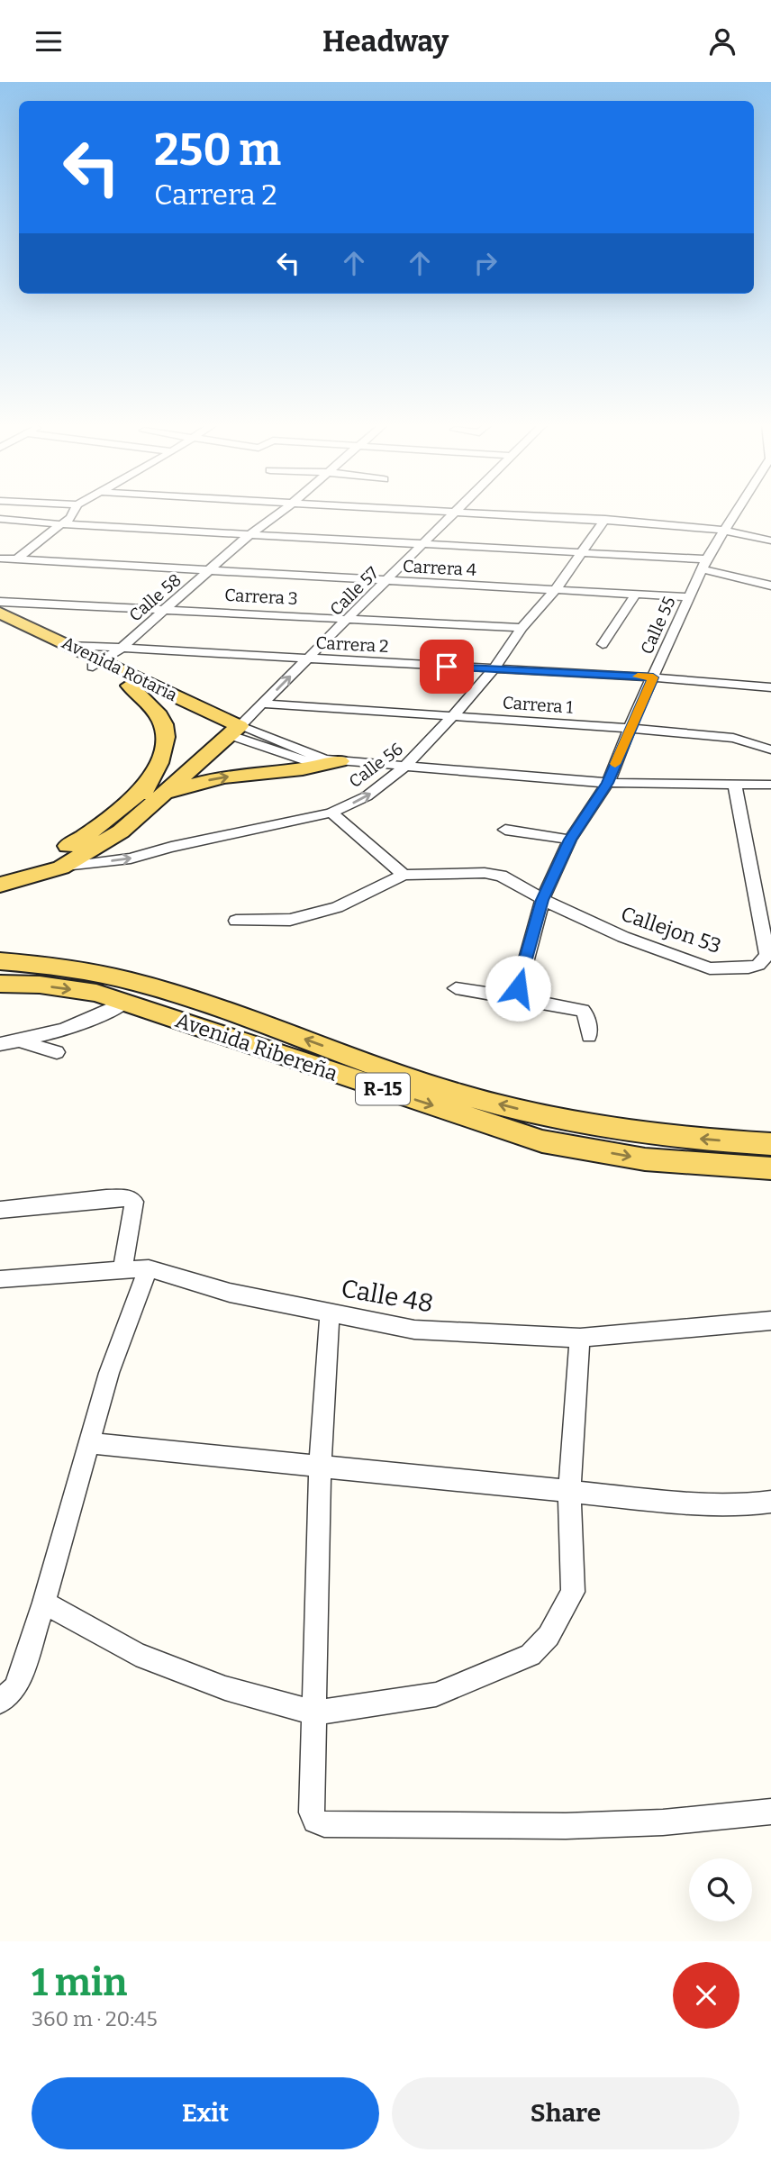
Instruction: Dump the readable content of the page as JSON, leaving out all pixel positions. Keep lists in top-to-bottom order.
{
  "streets": {
    "main road": ["Avenida Rotaria", "Avenida Ribereña", "R-15"],
    "street": [
      "Carrera 4",
      "Calle 57",
      "Carrera 3",
      "Calle 58",
      "Calle 55",
      "Carrera 2",
      "Carrera 1",
      "Calle 56",
      "Callejon 53",
      "Calle 48"
    ]
  },
  "crossings": [
    ["Carrera 4", "Calle 57"],
    ["Carrera 4", "Calle 58"],
    ["Carrera 4", "Calle 55"],
    ["Carrera 4", "Calle 56"],
    ["Calle 57", "Carrera 3"],
    ["Calle 57", "Carrera 2"],
    ["Calle 57", "Avenida Rotaria"],
    ["Calle 57", "Carrera 1"],
    ["Carrera 3", "Calle 58"],
    ["Carrera 3", "Calle 56"],
    ["Calle 58", "Carrera 2"],
    ["Calle 58", "Avenida Rotaria"],
    ["Calle 55", "Carrera 2"],
    ["Calle 55", "Carrera 1"],
    ["Calle 55", "Callejon 53"],
    ["Carrera 2", "Avenida Rotaria"],
    ["Carrera 2", "Calle 56"],
    ["Carrera 1", "Calle 56"]
  ],
  "page": {
    "header": "Headway",
    "turn": ["250 m", "Carrera 2"],
    "heading": ["1 min", "360 m · 20:45"],
    "buttons": ["Exit", "Share"]
  }
}
